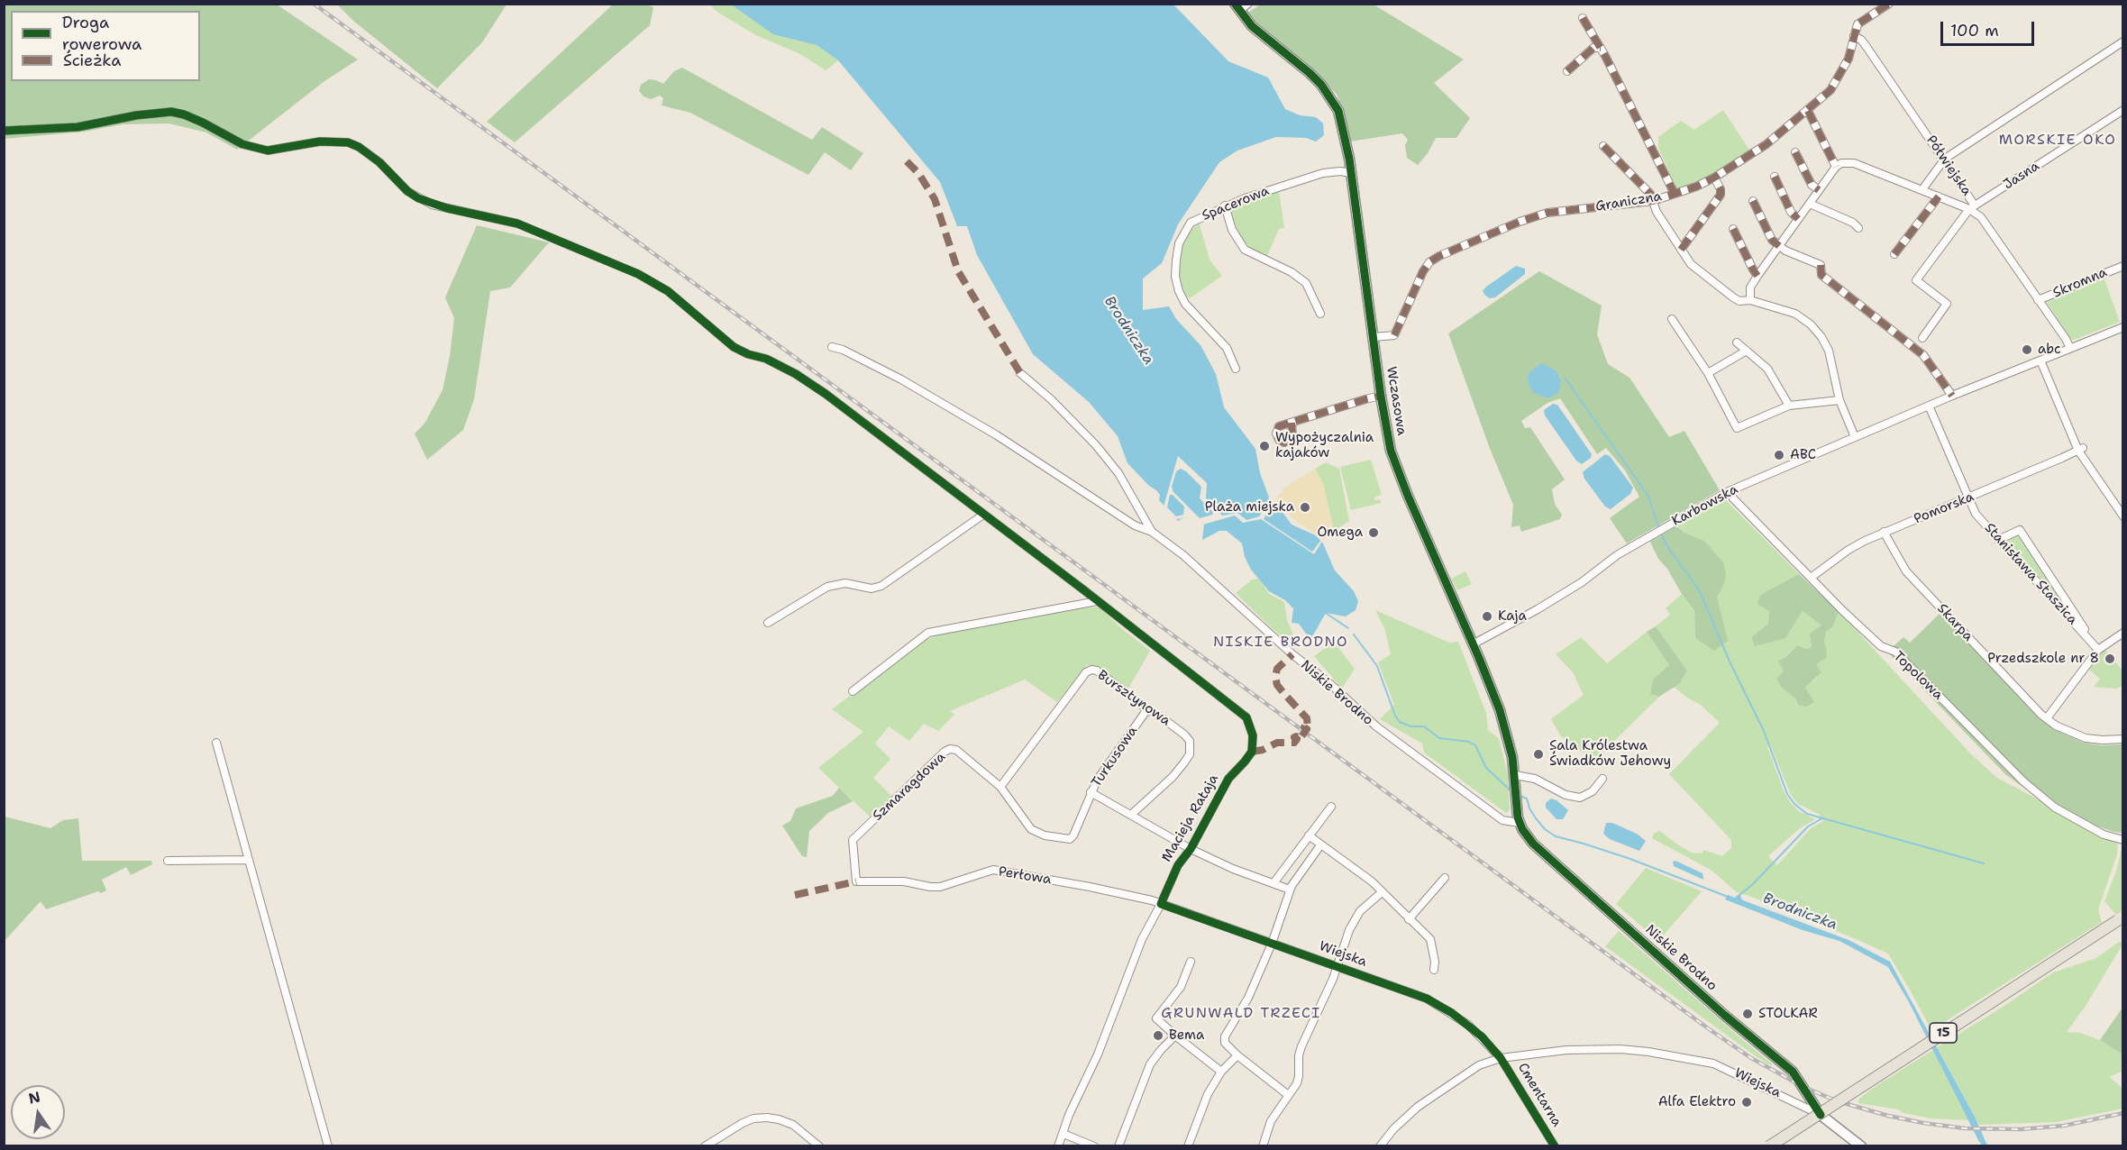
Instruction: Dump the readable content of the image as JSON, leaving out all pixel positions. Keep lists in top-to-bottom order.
{
  "streets": {
    "main road": ["15"],
    "street": [
      "Półwiejska",
      "Jasna",
      "Graniczna",
      "Spacerowa",
      "Skromna",
      "Wczasowa",
      "Karbowska",
      "Pomorska",
      "Stanisława Staszica",
      "Skarpa",
      "Topolowa",
      "Niskie Brodno",
      "Bursztynowa",
      "Turkusowa",
      "Szmaragdowa",
      "Macieja Rataja",
      "Perłowa",
      "Wiejska",
      "Cmentarna"
    ]
  },
  "crossings": [
    ["Półwiejska", "Jasna"],
    ["Półwiejska", "Graniczna"],
    ["Półwiejska", "Skromna"],
    ["Półwiejska", "Karbowska"],
    ["Graniczna", "Wczasowa"],
    ["Spacerowa", "Wczasowa"],
    ["Wczasowa", "Karbowska"],
    ["Wczasowa", "Niskie Brodno"],
    ["Karbowska", "Stanisława Staszica"],
    ["Karbowska", "Topolowa"],
    ["Pomorska", "Stanisława Staszica"],
    ["Pomorska", "Skarpa"],
    ["Pomorska", "Topolowa"],
    ["Niskie Brodno", "Wiejska"],
    ["Bursztynowa", "Turkusowa"],
    ["Bursztynowa", "Szmaragdowa"],
    ["Turkusowa", "Szmaragdowa"],
    ["Szmaragdowa", "Perłowa"],
    ["Macieja Rataja", "Perłowa"],
    ["Macieja Rataja", "Wiejska"],
    ["Perłowa", "Wiejska"],
    ["Wiejska", "Cmentarna"]
  ],
  "districts": ["MORSKIE OKO", "NISKIE BRODNO", "GRUNWALD TRZECI"],
  "water": ["Brodniczka"],
  "places": [
    "abc",
    "Wypożyczalnia kajaków",
    "ABC",
    "Plaża miejska",
    "Omega",
    "Kaja",
    "Przedszkole nr 8",
    "Sala Królestwa Świadków Jehowy",
    "STOLKAR",
    "Bema",
    "Alfa Elektro"
  ],
  "legend": ["Droga rowerowa", "Ścieżka"],
  "scale_bar": "100 m",
  "north": "top"
}
